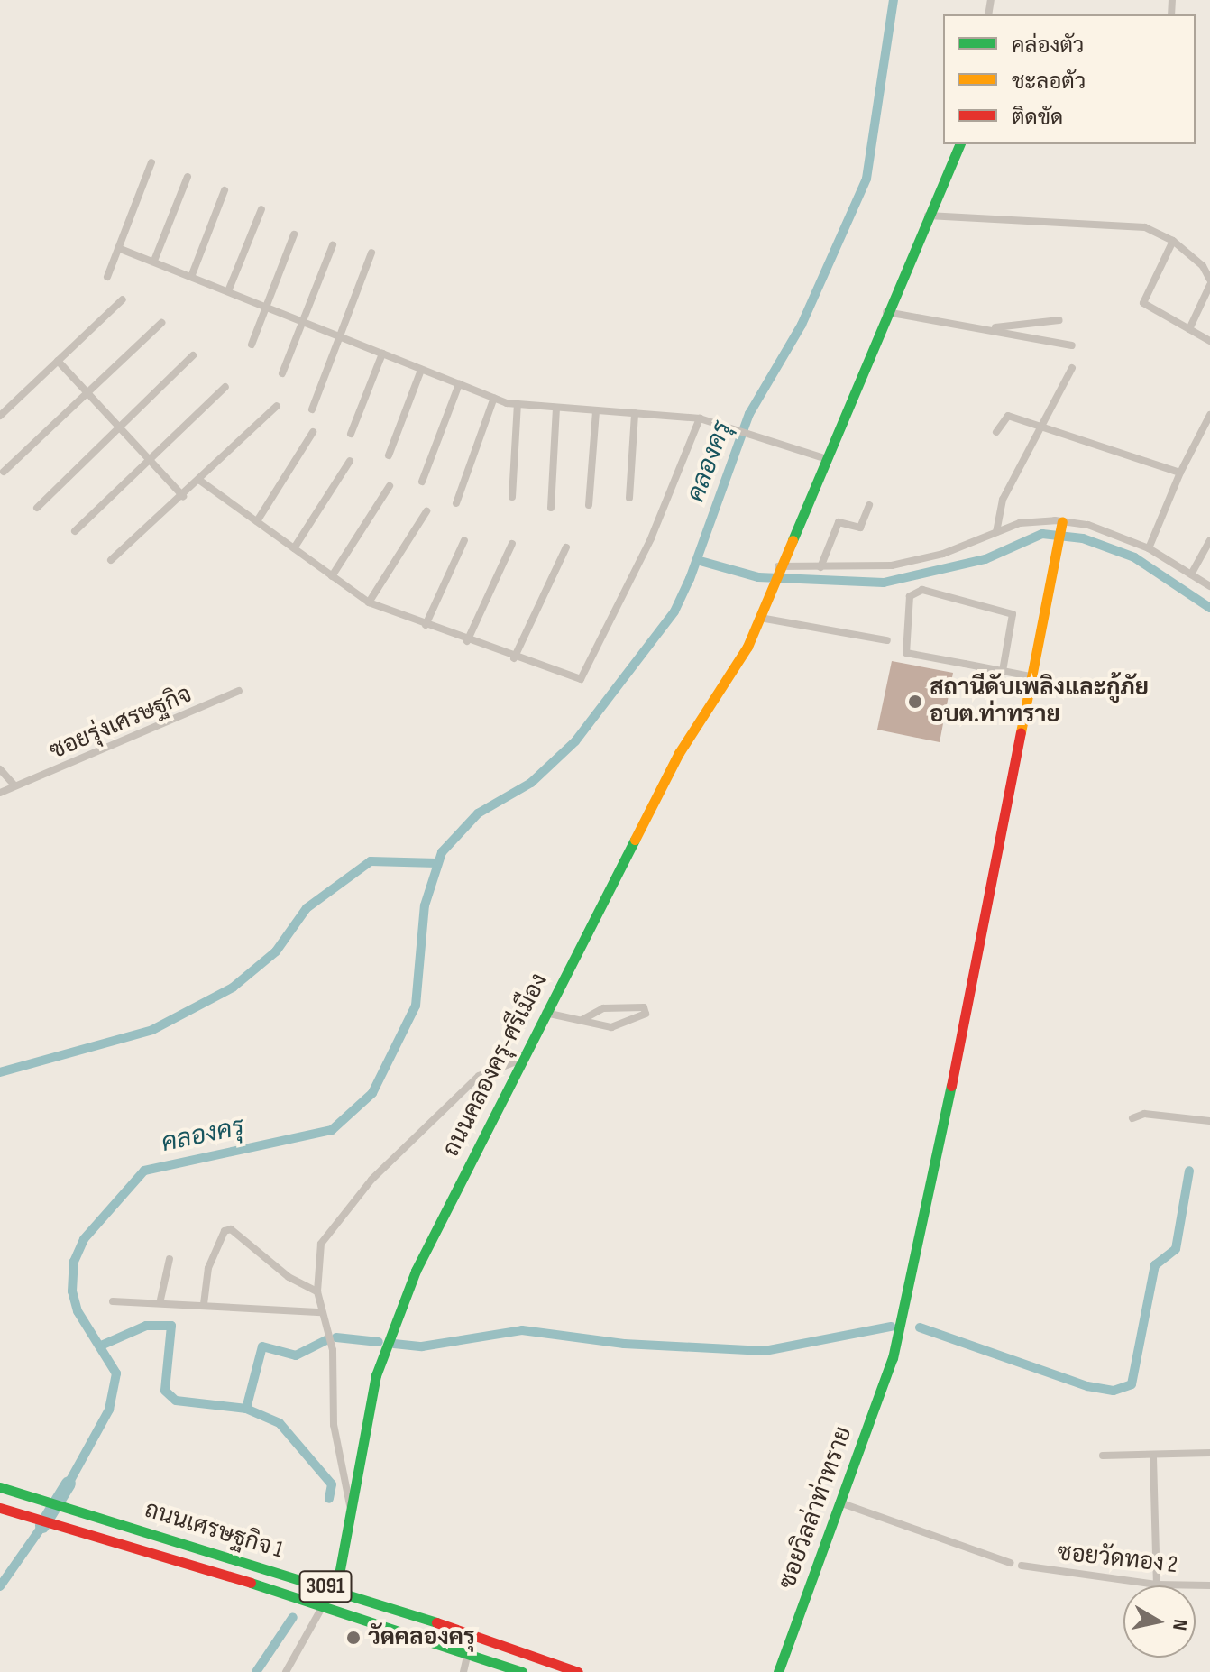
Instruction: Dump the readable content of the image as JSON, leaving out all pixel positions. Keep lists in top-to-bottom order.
{
  "streets": {
    "street": [
      "ซอยรุ่งเศรษฐกิจ",
      "ถนนคลองครุ-ศรีเมือง",
      "ซอยวิลล่าท่าทราย",
      "ถนนเศรษฐกิจ 1",
      "ซอยวัดทอง 2",
      "3091"
    ]
  },
  "crossings": [
    ["ถนนคลองครุ-ศรีเมือง", "ถนนเศรษฐกิจ 1"]
  ],
  "water": ["คลองครุ"],
  "places": ["สถานีดับเพลิงและกู้ภัย อบต.ท่าทราย", "วัดคลองครุ"],
  "legend": ["คล่องตัว", "ชะลอตัว", "ติดขัด"],
  "north": "right"
}
